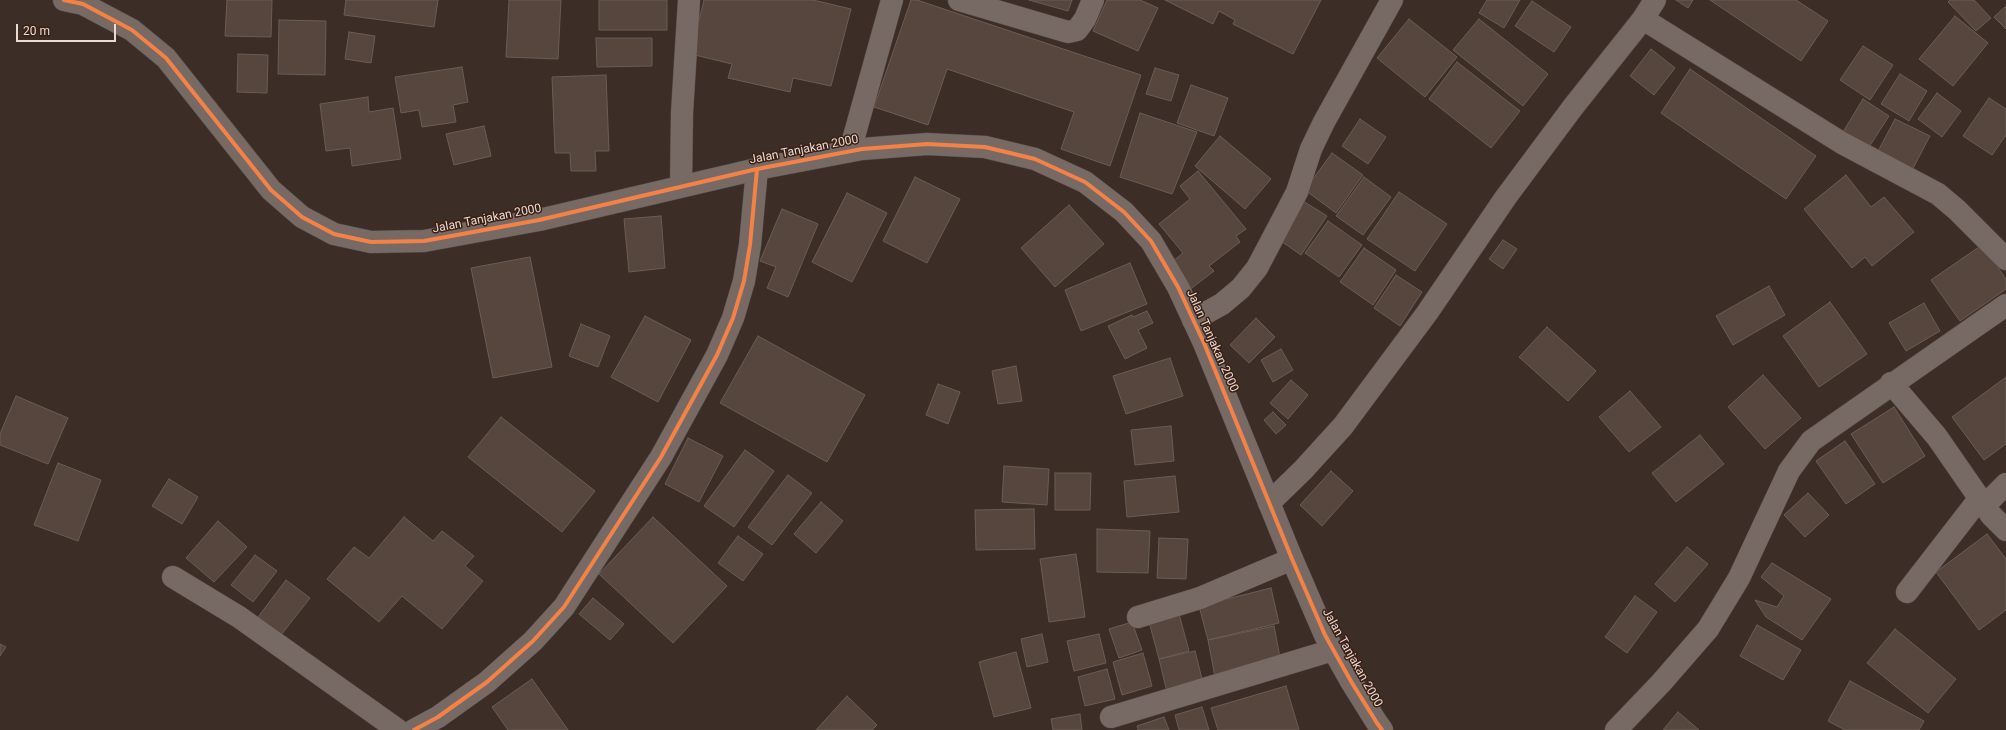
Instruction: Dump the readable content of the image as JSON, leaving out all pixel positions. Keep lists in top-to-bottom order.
{
  "streets": {
    "street": ["Jalan Tanjakan 2000"]
  },
  "scale_bar": "20 m"
}
